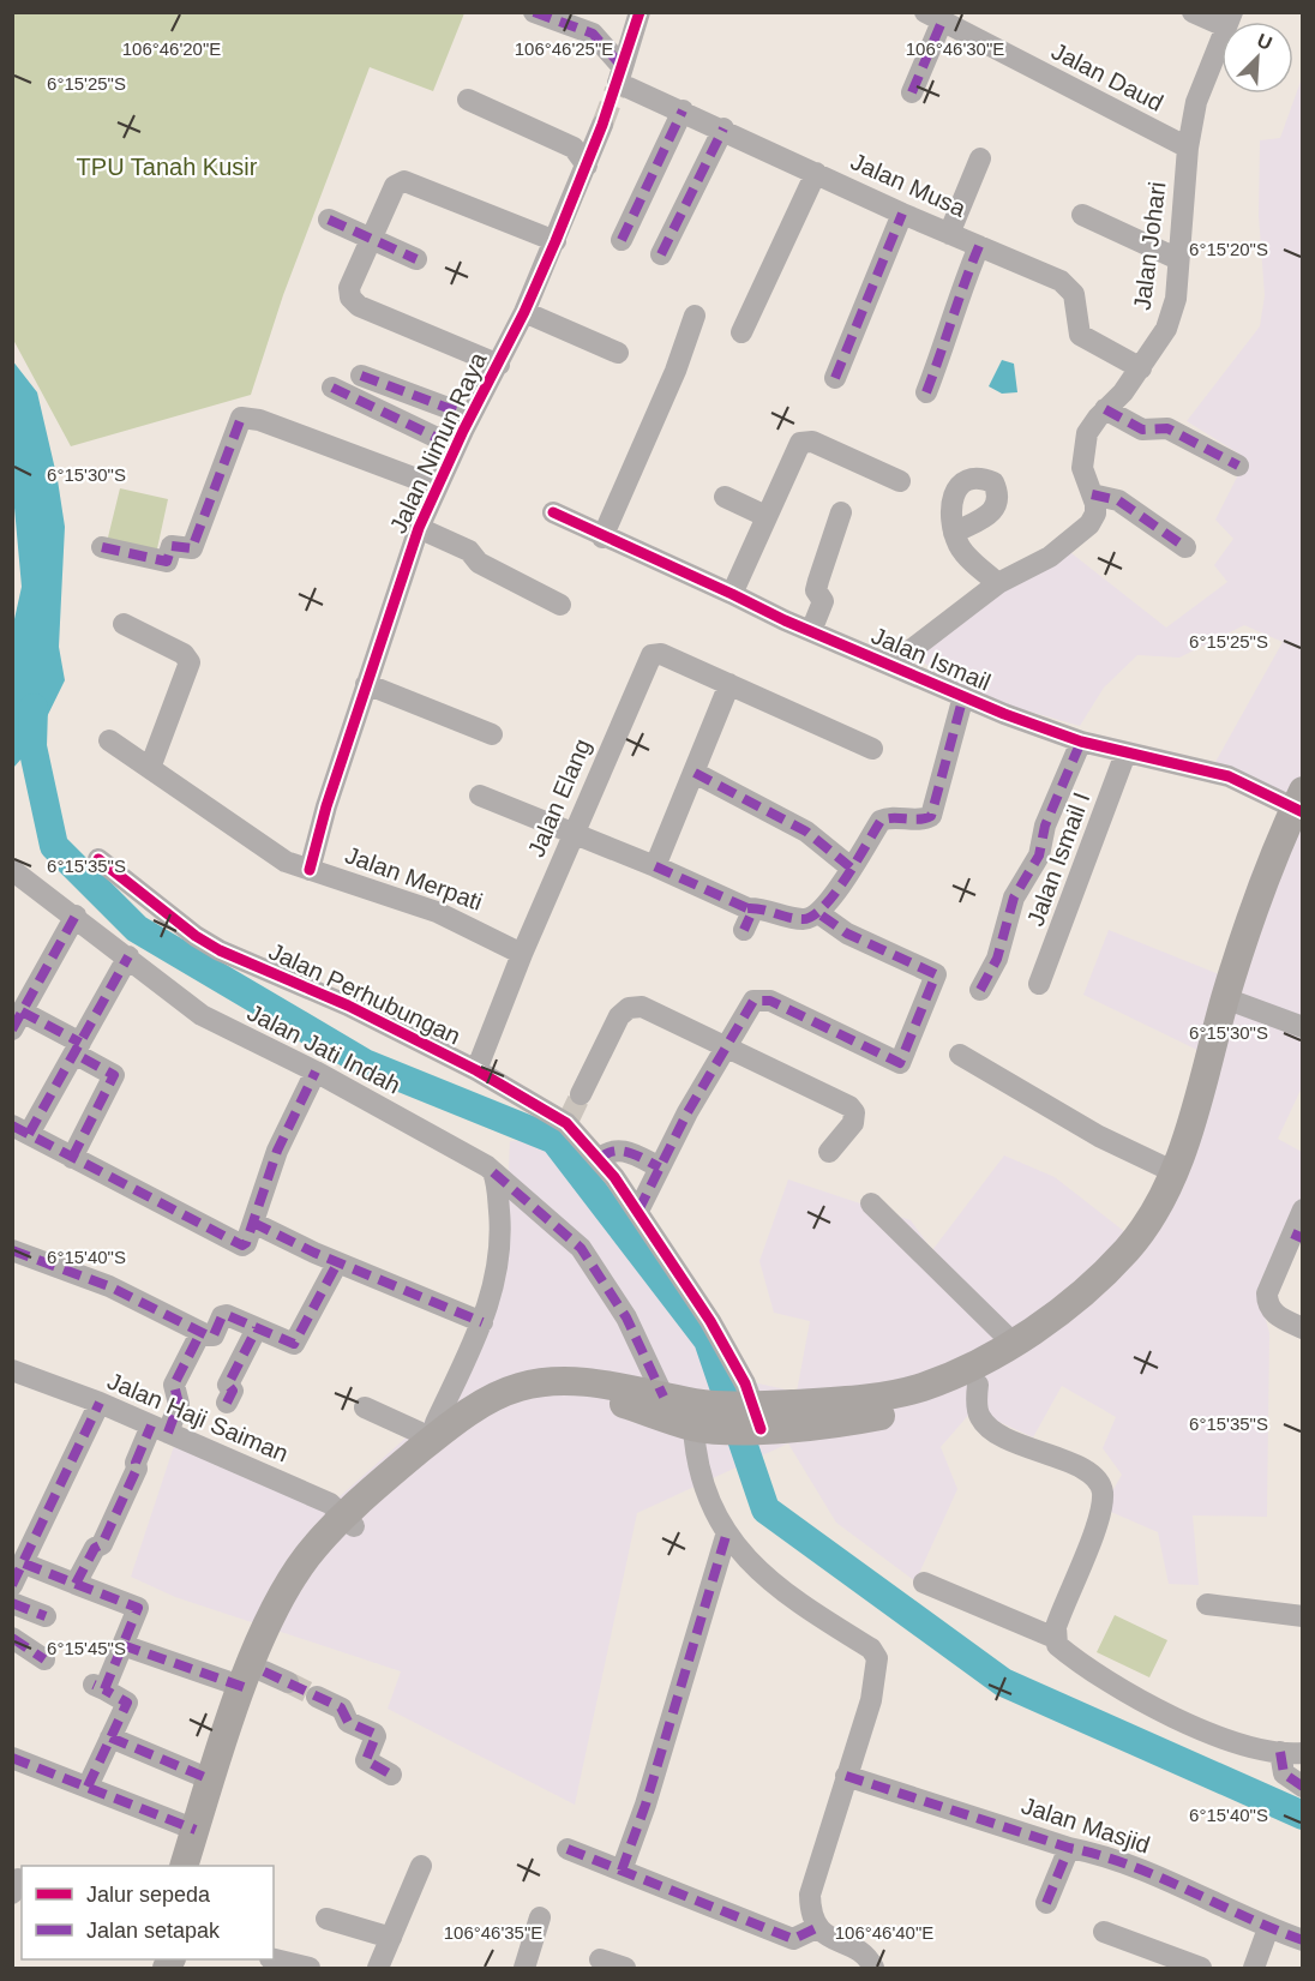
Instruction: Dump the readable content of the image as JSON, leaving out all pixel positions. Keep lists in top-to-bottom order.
{
  "streets": {
    "street": [
      "Jalan Daud",
      "Jalan Musa",
      "Jalan Johari",
      "Jalan Nimun Raya",
      "Jalan Ismail",
      "Jalan Elang",
      "Jalan Ismail I",
      "Jalan Merpati",
      "Jalan Perhubungan",
      "Jalan Jati Indah",
      "Jalan Haji Saiman",
      "Jalan Masjid"
    ]
  },
  "crossings": [
    ["Jalan Daud", "Jalan Johari"],
    ["Jalan Musa", "Jalan Johari"],
    ["Jalan Johari", "Jalan Ismail"],
    ["Jalan Nimun Raya", "Jalan Merpati"],
    ["Jalan Ismail", "Jalan Ismail I"],
    ["Jalan Elang", "Jalan Merpati"]
  ],
  "parks": ["TPU Tanah Kusir"],
  "legend": ["Jalur sepeda", "Jalan setapak"],
  "north": "top right",
  "coordinates": [
    "106°46'25\"E",
    "106°46'30\"E",
    "106°46'20\"E",
    "6°15'25\"S",
    "6°15'20\"S",
    "6°15'30\"S",
    "6°15'35\"S",
    "6°15'40\"S",
    "6°15'45\"S",
    "106°46'35\"E",
    "106°46'40\"E"
  ]
}
